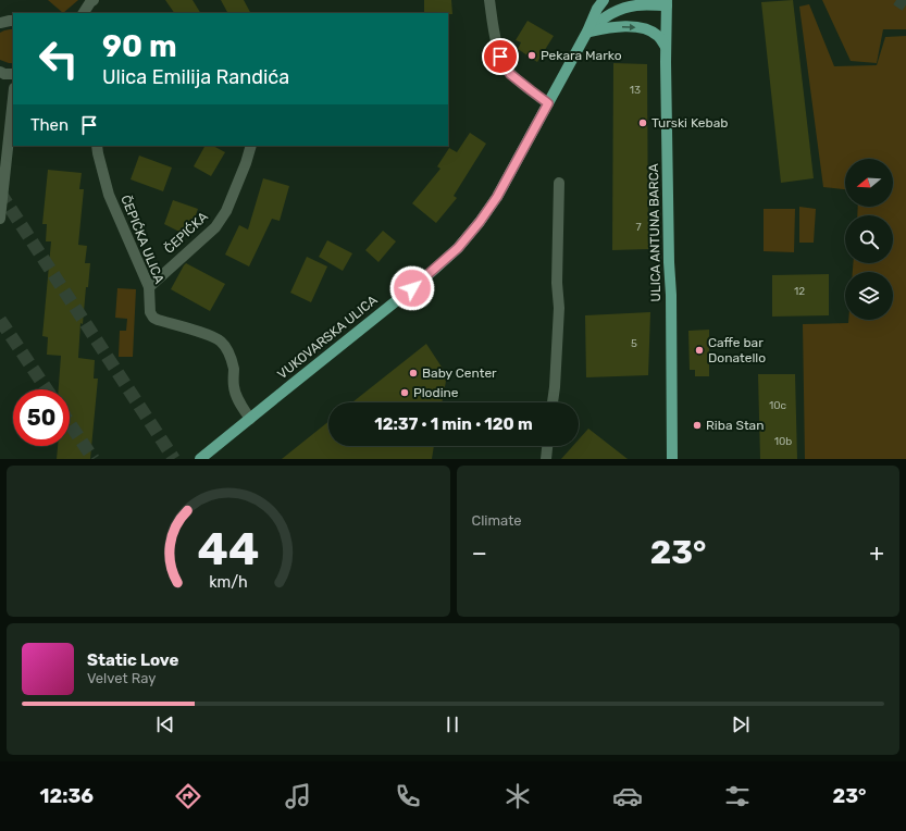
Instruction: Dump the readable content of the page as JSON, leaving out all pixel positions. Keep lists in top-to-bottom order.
{
  "streets": {
    "main road": ["ULICA ANTUNA BARCA", "VUKOVARSKA ULICA"],
    "street": ["ČEPIĆKA", "ČEPIĆKA ULICA"]
  },
  "crossings": [
    ["ČEPIĆKA", "ČEPIĆKA ULICA"],
    ["ULICA ANTUNA BARCA", "VUKOVARSKA ULICA"],
    ["ČEPIĆKA ULICA", "VUKOVARSKA ULICA"]
  ],
  "places": [
    "Pekara Marko",
    "Turski Kebab",
    "Caffe bar Donatello",
    "Baby Center",
    "Plodine",
    "Riba Stan"
  ],
  "house_numbers": [
    "13",
    "7",
    "12",
    "5",
    "10c",
    "10b"
  ],
  "north": "left",
  "page": {
    "turn": ["90 m", "Ulica Emilija Randića"],
    "then": "Then",
    "limit": "50",
    "trip": "12:37 · 1 min · 120 m",
    "tile": "Climate",
    "heat": ["−", "23°", "+"],
    "song": ["Static Love", "Velvet Ray"],
    "tabs": ["12:36", "23°"],
    "gauge": ["44", "km/h"]
  }
}
